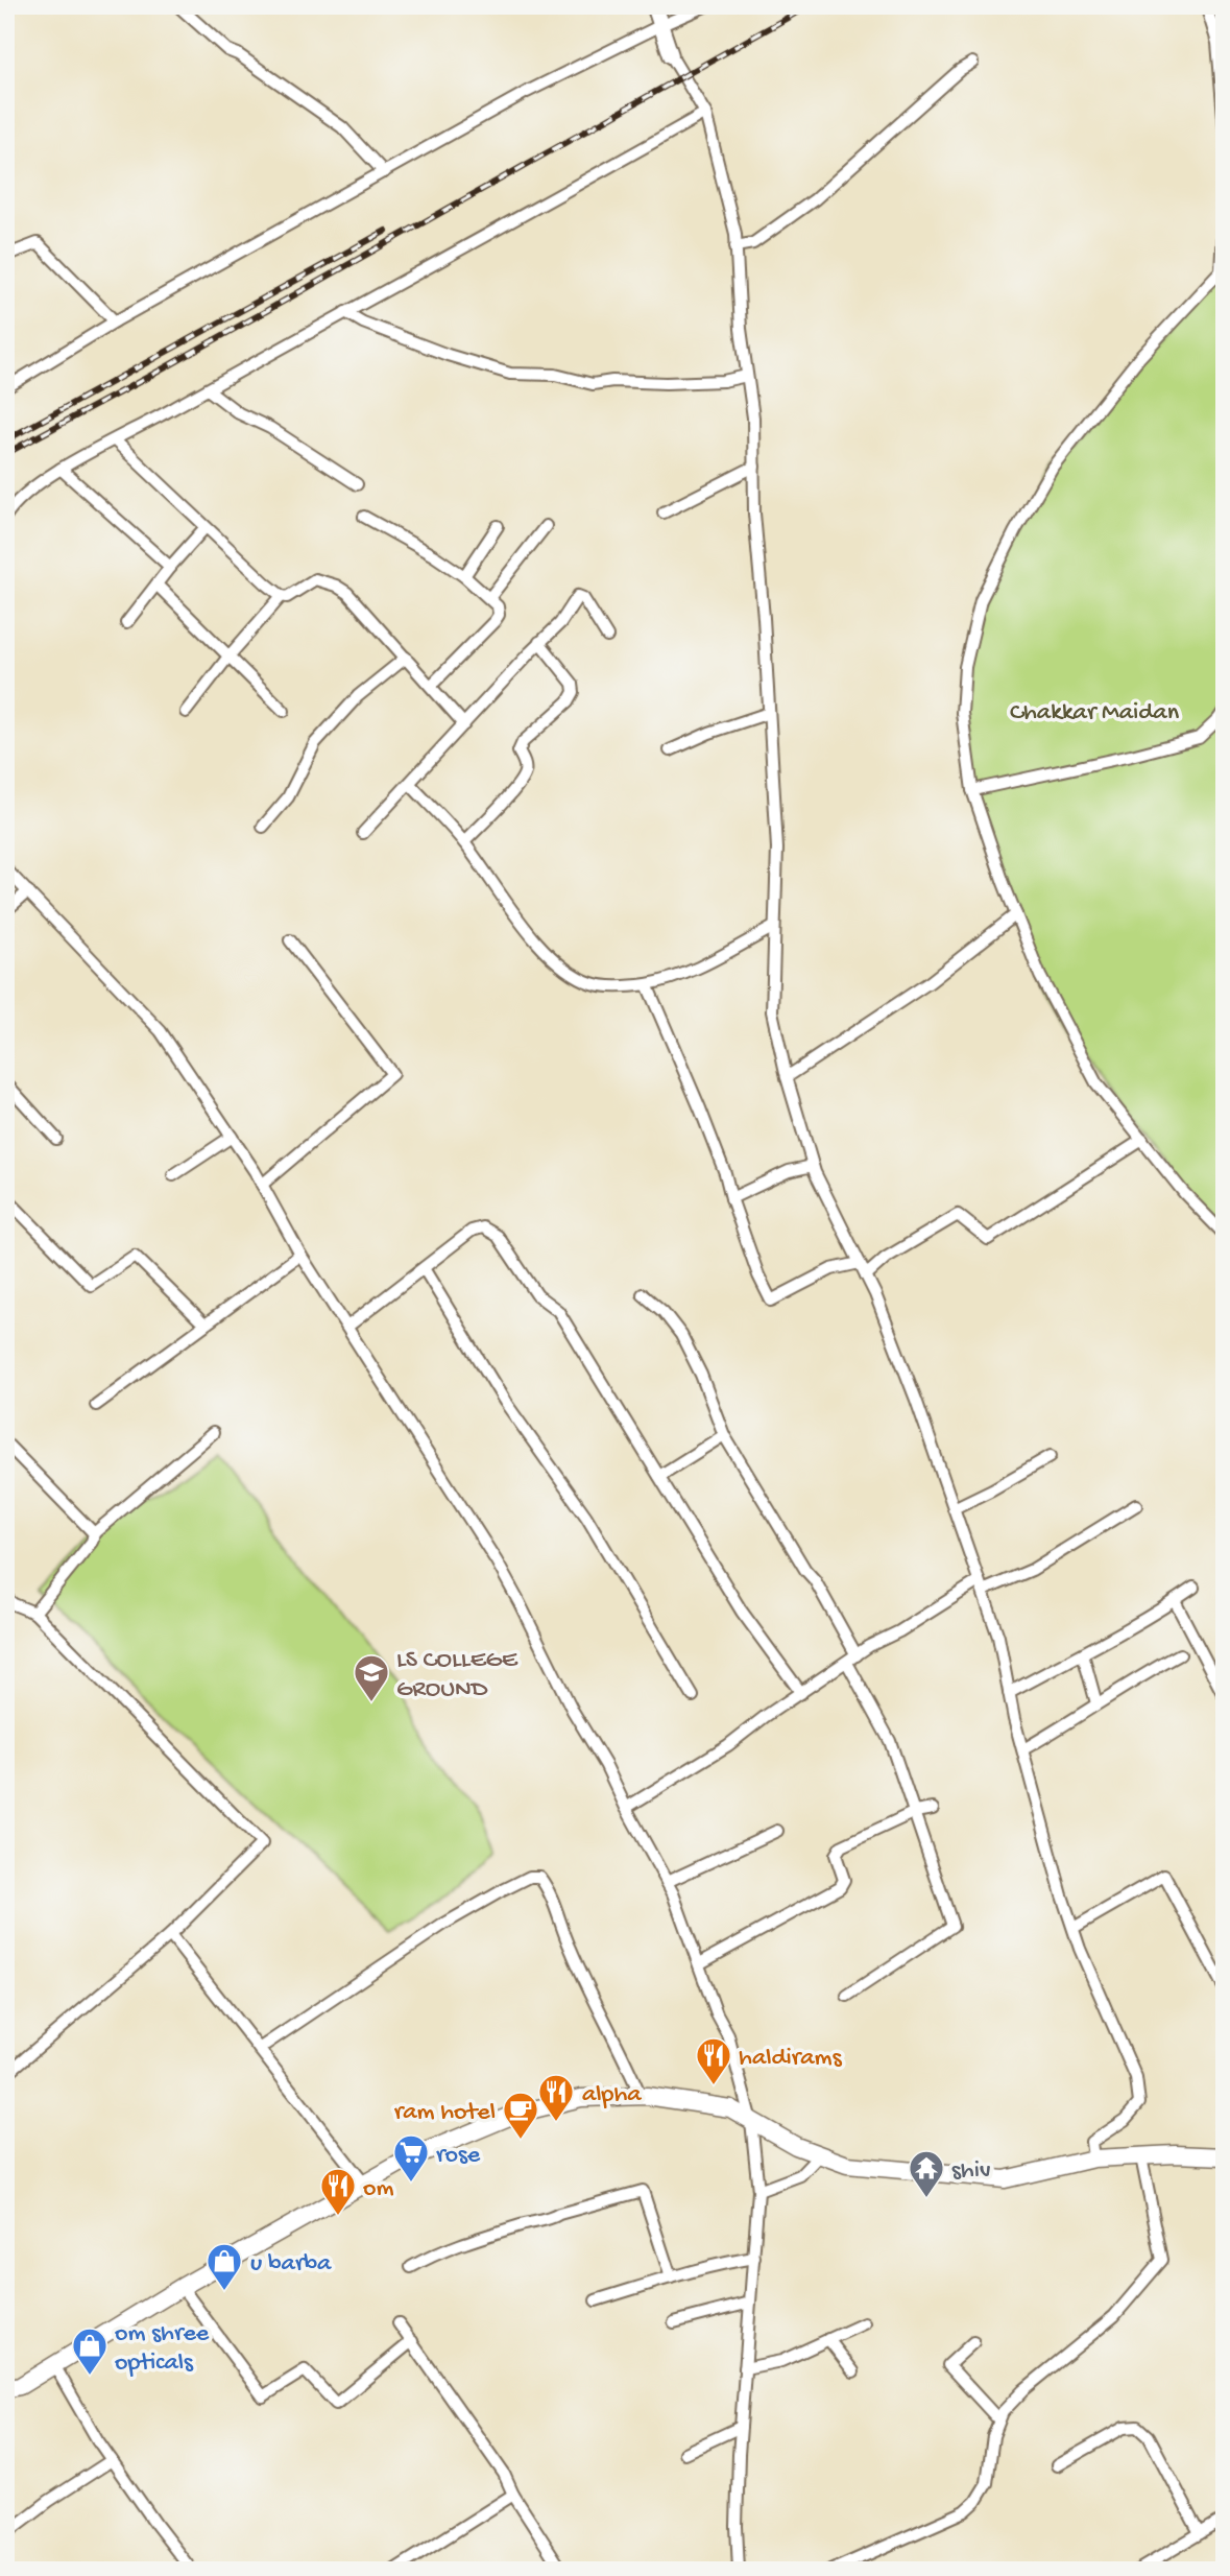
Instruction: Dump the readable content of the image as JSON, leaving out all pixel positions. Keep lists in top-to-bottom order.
{
  "parks": ["Chakkar Maidan"],
  "places": {
    "school or university": ["LS COLLEGE GROUND"],
    "restaurant": ["haldirams", "alpha", "om"],
    "cafe": ["ram hotel"],
    "supermarket": ["rose"],
    "temple": ["shiv"],
    "shop": ["u barba", "om shree opticals"]
  }
}
